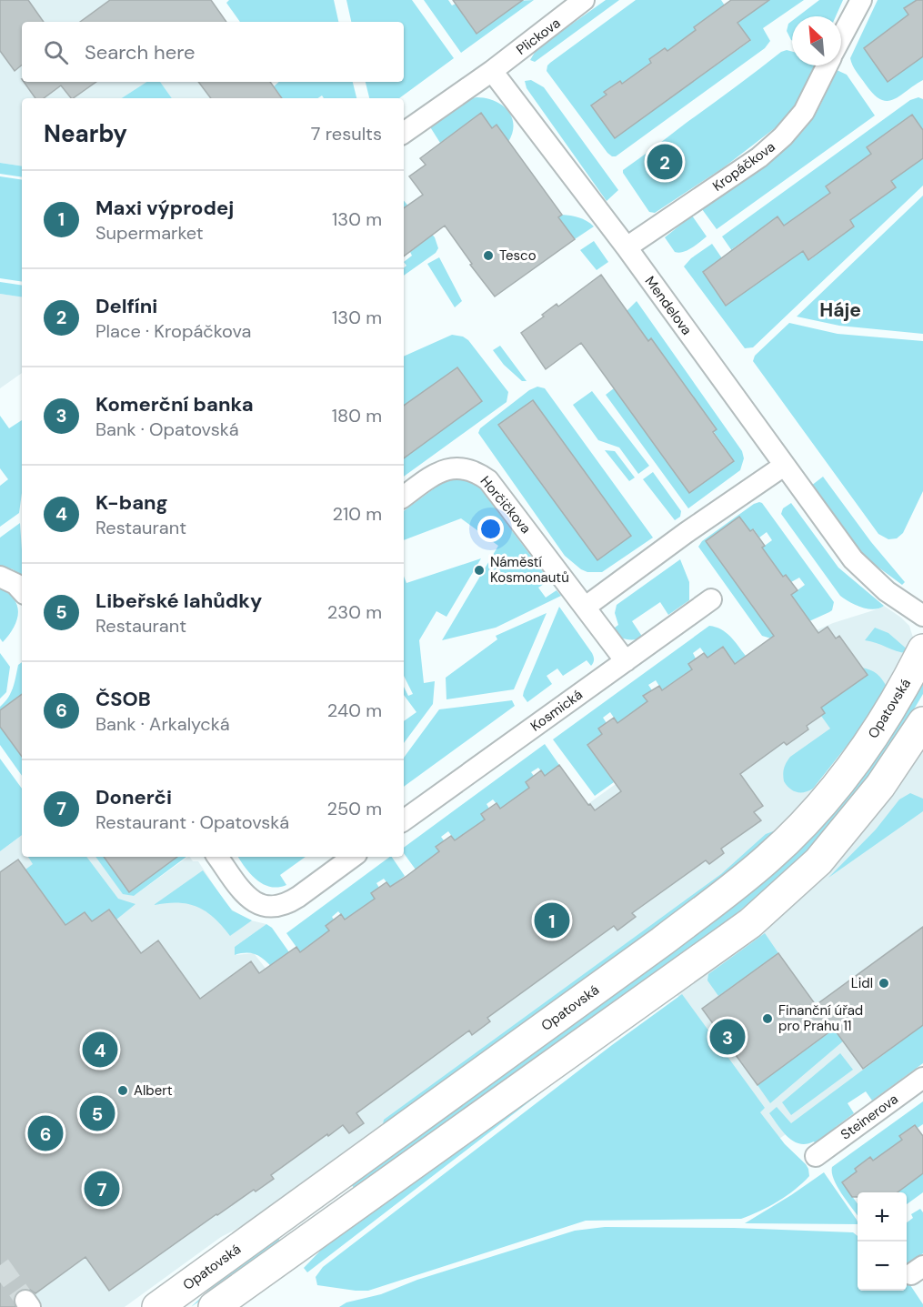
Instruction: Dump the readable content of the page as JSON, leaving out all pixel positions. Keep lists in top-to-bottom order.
{
  "streets": {
    "main road": ["Opatovská"],
    "street": [
      "Plickova",
      "Kropáčkova",
      "Mendelova",
      "Horčičkova",
      "Kosmická",
      "Steinerova"
    ]
  },
  "crossings": [
    ["Plickova", "Mendelova"],
    ["Kropáčkova", "Mendelova"],
    ["Horčičkova", "Kosmická"]
  ],
  "districts": ["Háje"],
  "places": [
    "Tesco",
    "Náměstí Kosmonautů",
    "Lidl",
    "Finanční úřad pro Prahu 11",
    "Albert"
  ],
  "north": "top left",
  "page": {
    "search": "Search here",
    "heading": ["Nearby", "7 results"],
    "pins": [
      "2",
      "1",
      "3",
      "4",
      "5",
      "6",
      "7"
    ],
    "list": [
      {
        "mark": "1",
        "name": "Maxi výprodej",
        "note": "Supermarket",
        "value": "130 m"
      },
      {
        "mark": "2",
        "name": "Delfíni",
        "note": "Place · Kropáčkova",
        "value": "130 m"
      },
      {
        "mark": "3",
        "name": "Komerční banka",
        "note": "Bank · Opatovská",
        "value": "180 m"
      },
      {
        "mark": "4",
        "name": "K-bang",
        "note": "Restaurant",
        "value": "210 m"
      },
      {
        "mark": "5",
        "name": "Libeřské lahůdky",
        "note": "Restaurant",
        "value": "230 m"
      },
      {
        "mark": "6",
        "name": "ČSOB",
        "note": "Bank · Arkalycká",
        "value": "240 m"
      },
      {
        "mark": "7",
        "name": "Donerči",
        "note": "Restaurant · Opatovská",
        "value": "250 m"
      }
    ],
    "map_buttons": ["+", "−"]
  }
}
